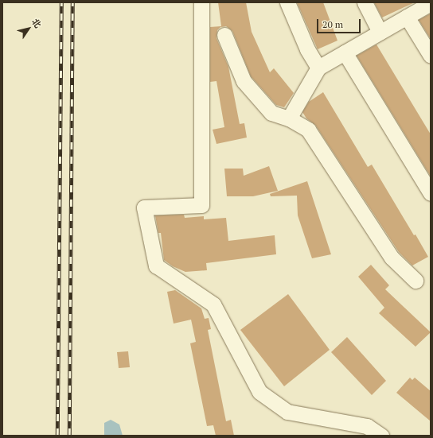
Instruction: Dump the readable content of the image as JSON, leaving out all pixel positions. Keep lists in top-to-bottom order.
{
  "scale_bar": "20 m",
  "north": "top right"
}
